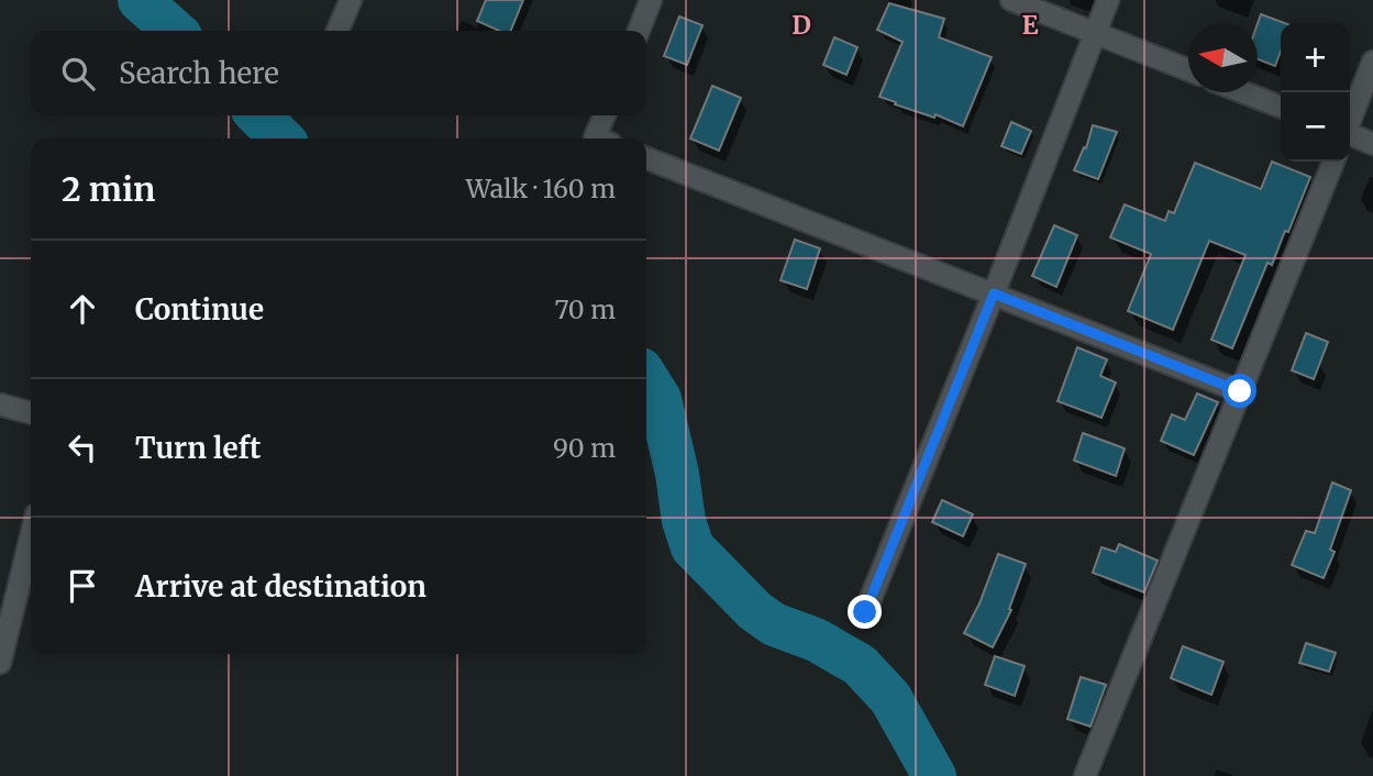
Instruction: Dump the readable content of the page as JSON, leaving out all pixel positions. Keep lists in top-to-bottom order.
{
  "north": "left",
  "page": {
    "map_buttons": ["+", "−"],
    "search": "Search here",
    "heading": ["2 min", "Walk · 160 m"],
    "list": [
      ["Continue", "70 m"],
      ["Turn left", "90 m"],
      "Arrive at destination"
    ]
  },
  "grid": {
    "columns": ["D", "E"]
  }
}
